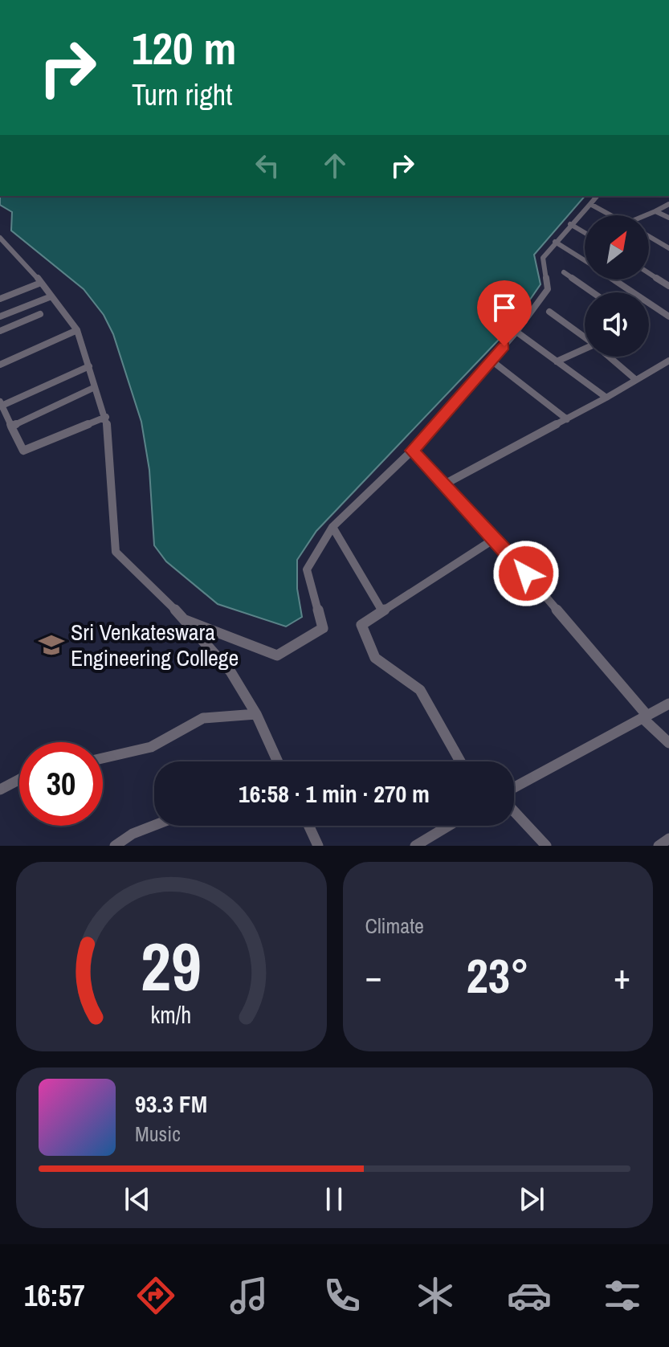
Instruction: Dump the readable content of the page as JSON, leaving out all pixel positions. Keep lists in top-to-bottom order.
{
  "places": {
    "school or university": ["Sri Venkateswara Engineering College"]
  },
  "north": "top right",
  "page": {
    "turn": ["120 m", "Turn right"],
    "limit": "30",
    "trip": "16:58 · 1 min · 270 m",
    "tile": "Climate",
    "heat": ["−", "23°", "+"],
    "song": ["93.3 FM", "Music"],
    "tabs": "16:57",
    "gauge": ["29", "km/h"]
  }
}
